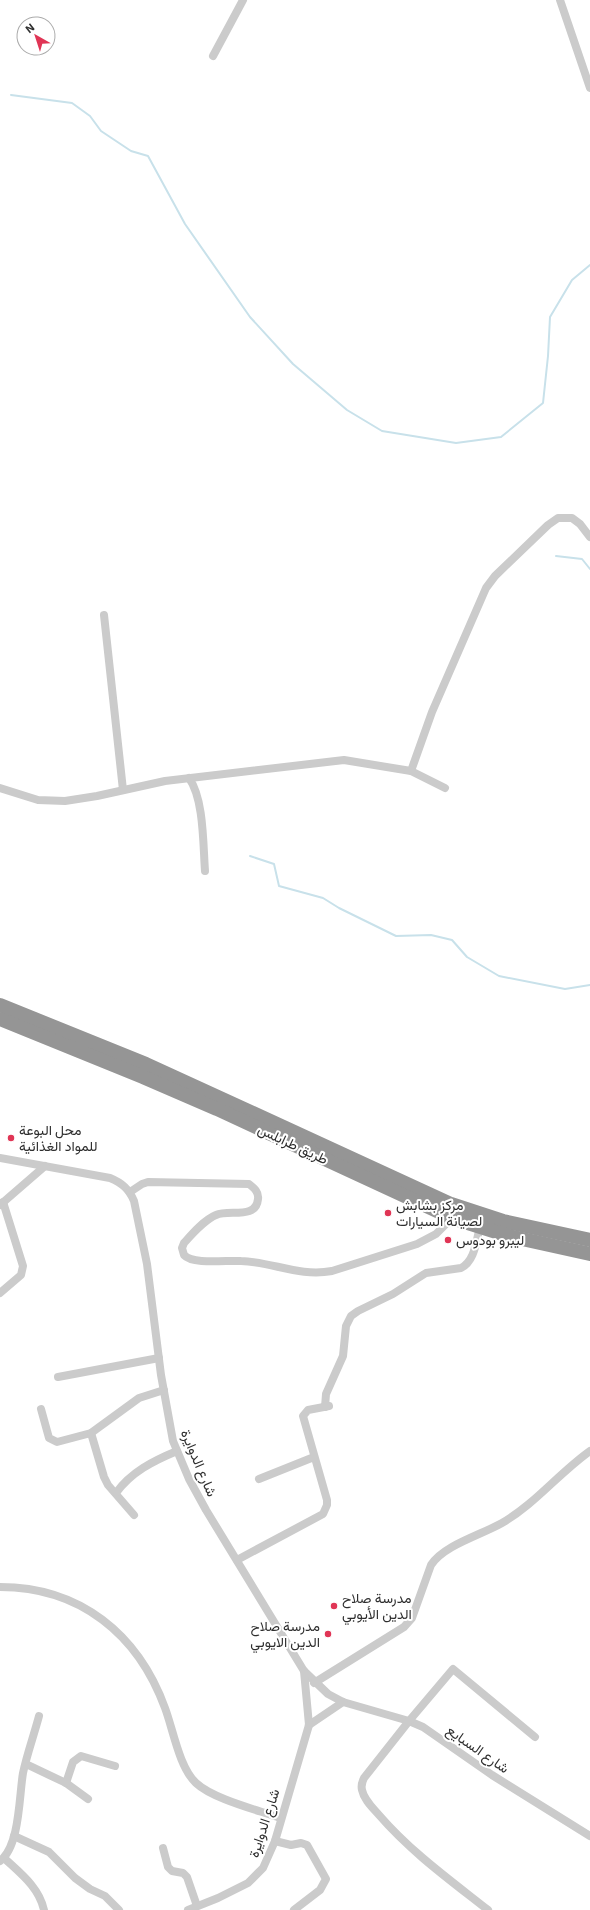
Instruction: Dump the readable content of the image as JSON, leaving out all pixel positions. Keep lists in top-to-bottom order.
{
  "streets": {
    "highway": ["طريق طرابلس"],
    "street": ["شارع الدوايرة", "شارع السبايع"]
  },
  "crossings": [
    ["شارع الدوايرة", "شارع السبايع"]
  ],
  "places": [
    "محل البوعة للمواد الغذائية",
    "مركز بشابش لصيانة السيارات",
    "ليبرو بودوس",
    "مدرسة صلاح الدين الأيوبي",
    "مدرسة صلاح الدين الايوبي"
  ],
  "north": "top left"
}
